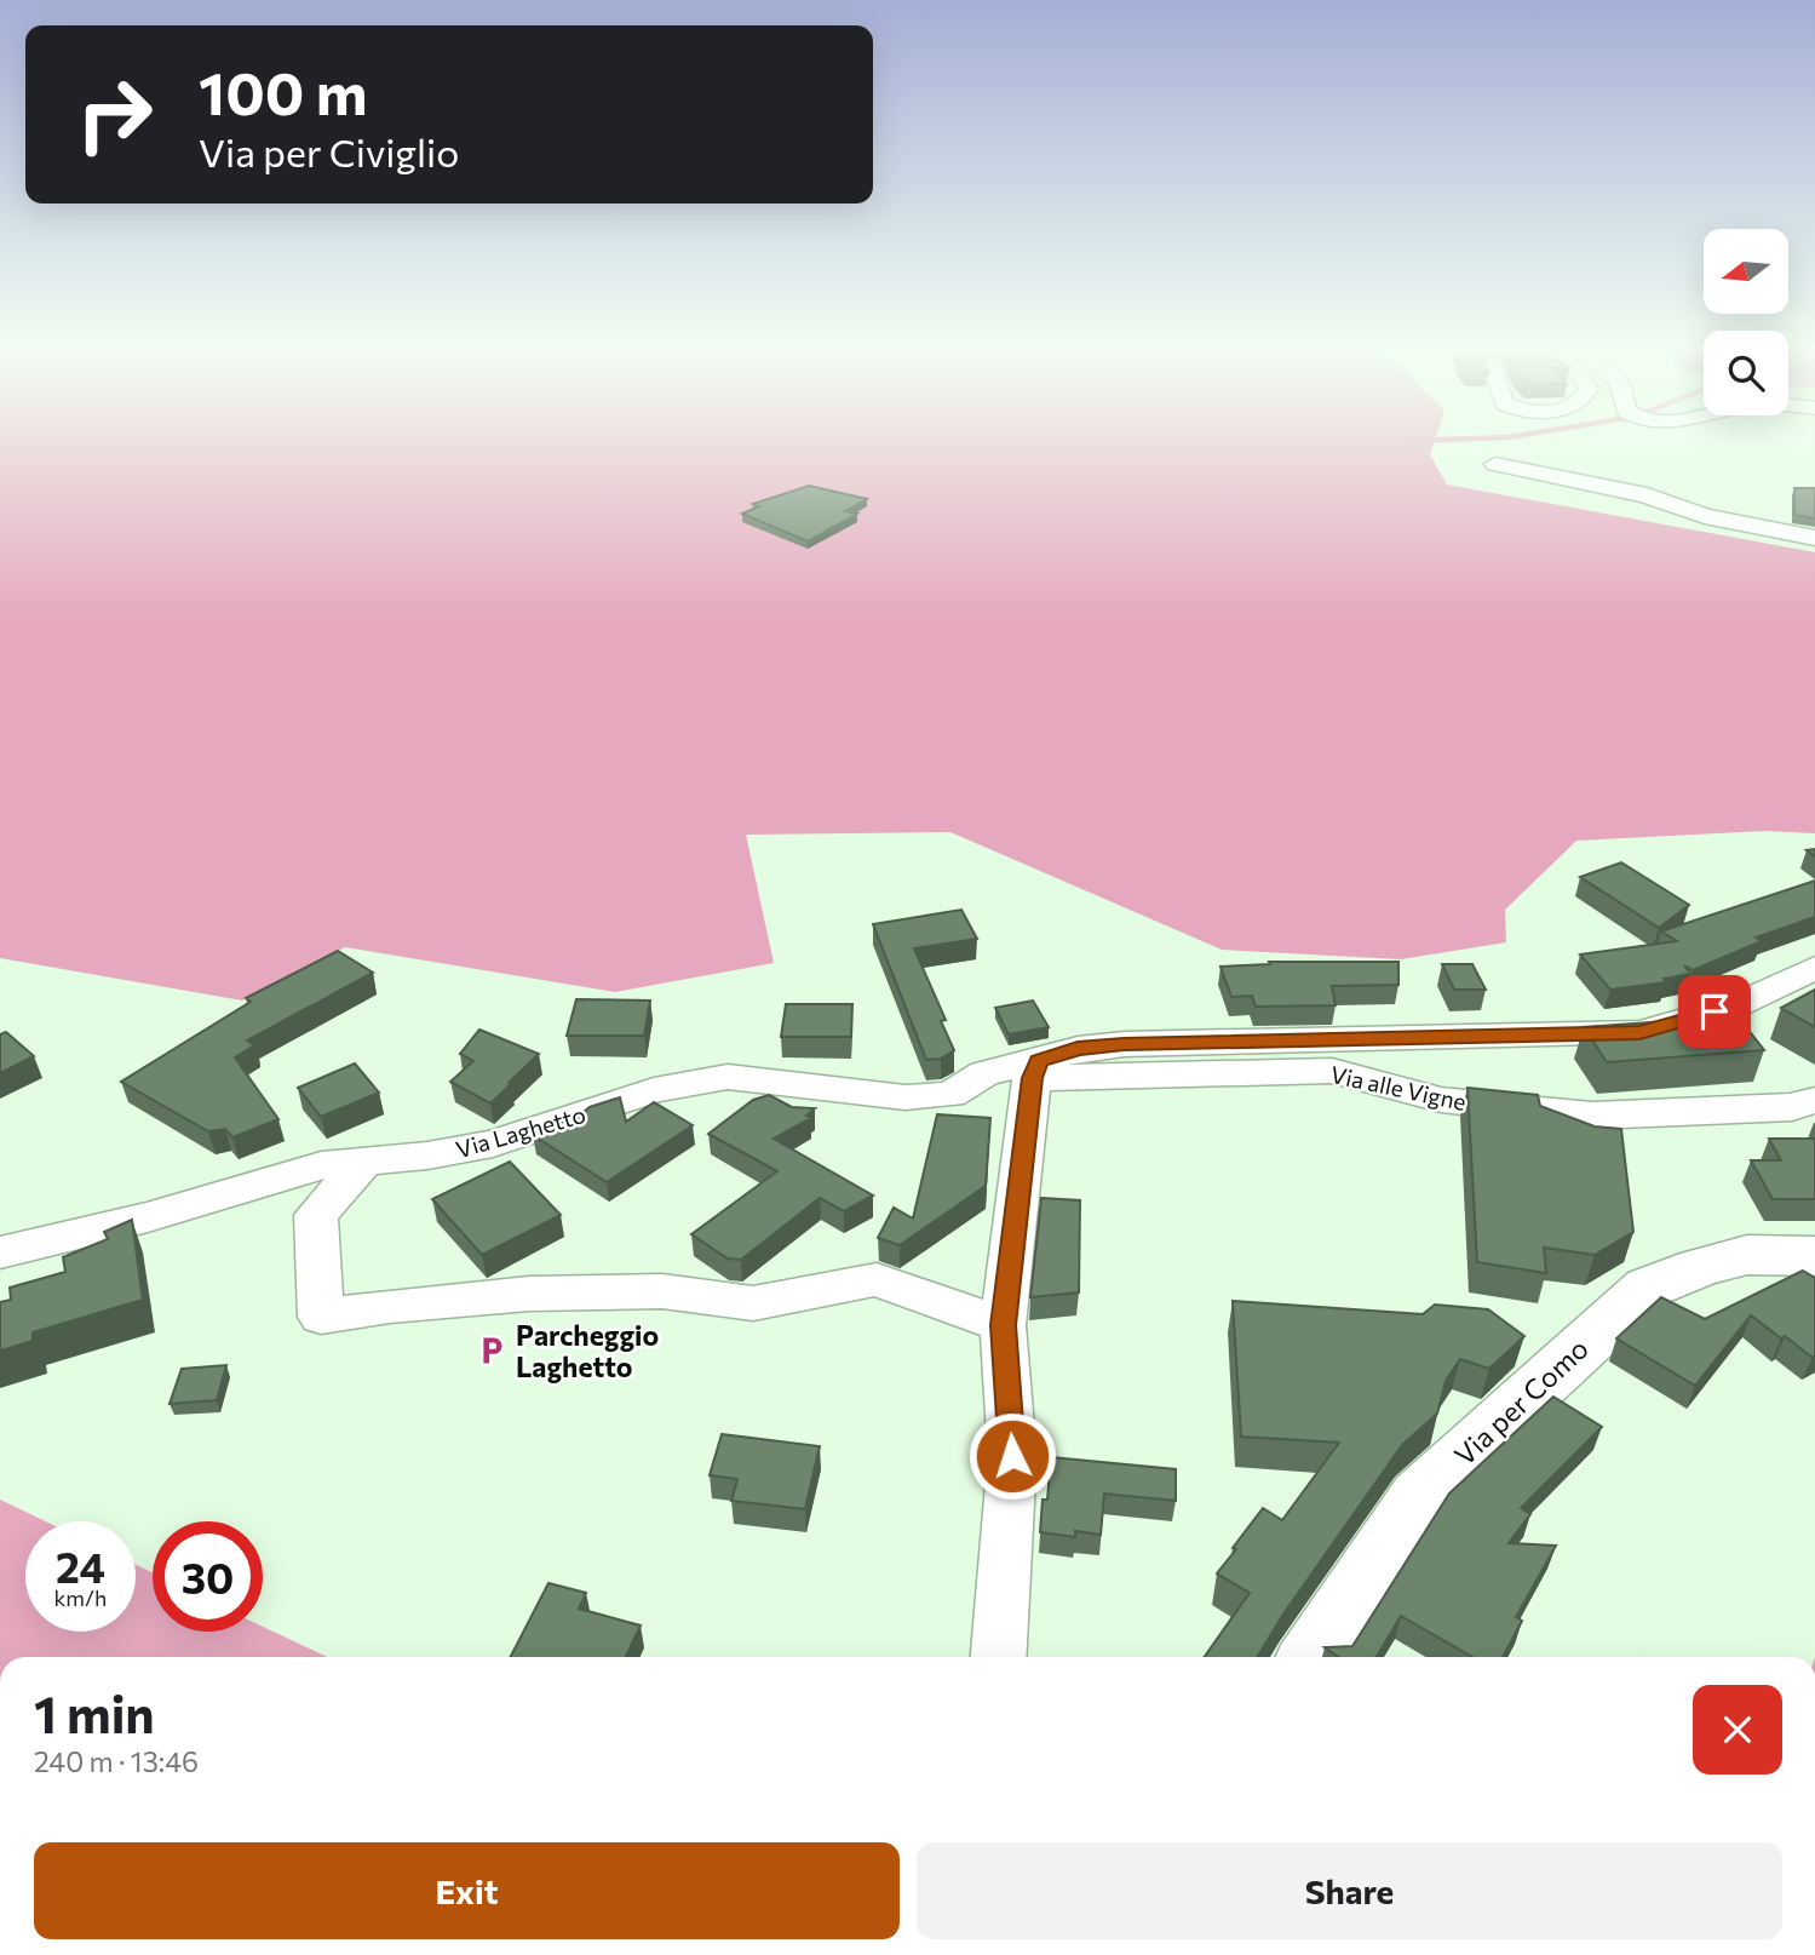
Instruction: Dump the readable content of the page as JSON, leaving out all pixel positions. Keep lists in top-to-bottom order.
{
  "streets": {
    "street": ["Via alle Vigne", "Via Laghetto", "Via per Como"]
  },
  "crossings": [
    ["Via alle Vigne", "Via Laghetto"]
  ],
  "places": {
    "parking": ["Parcheggio Laghetto"]
  },
  "north": "left",
  "page": {
    "turn": ["100 m", "Via per Civiglio"],
    "speed": "24 km/h",
    "limit": "30",
    "heading": ["1 min", "240 m · 13:46"],
    "buttons": ["Exit", "Share"]
  }
}
